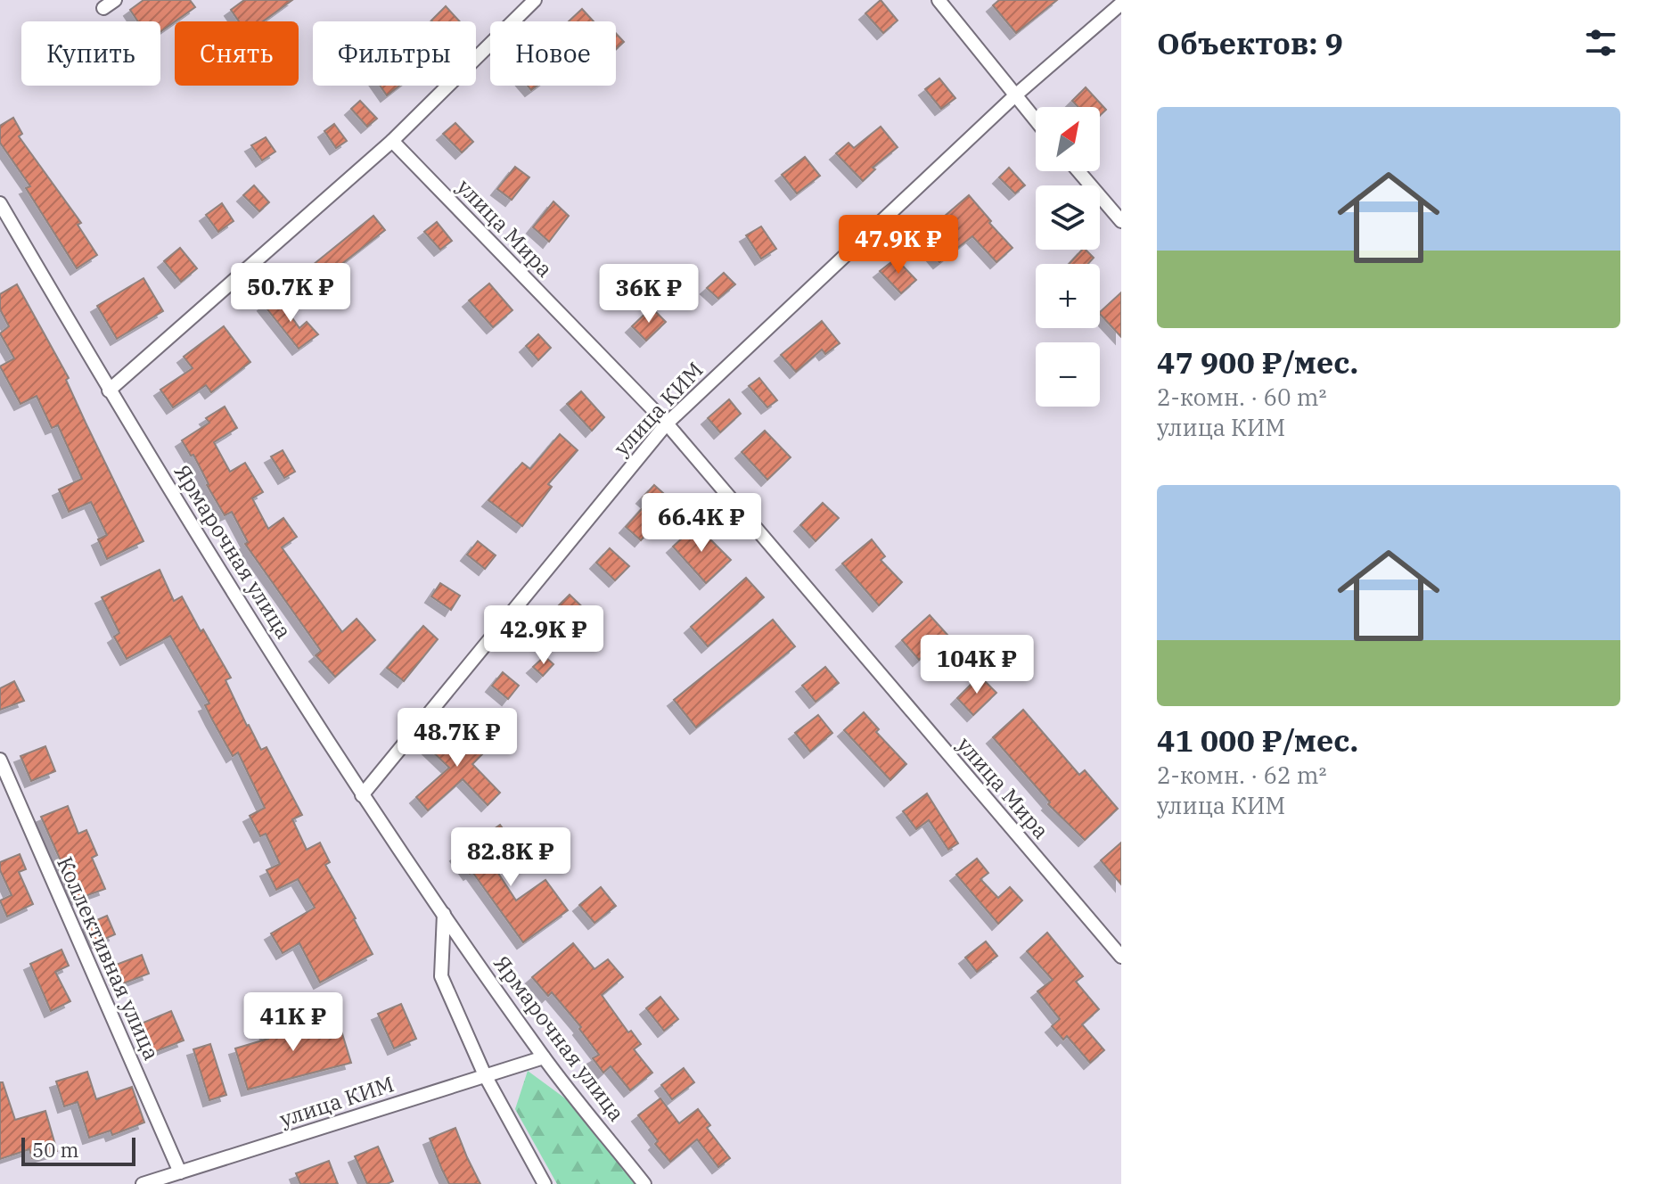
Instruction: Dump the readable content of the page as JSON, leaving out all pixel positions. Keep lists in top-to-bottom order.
{
  "streets": {
    "street": [
      "улица Мира",
      "улица КИМ",
      "Ярмарочная улица",
      "Коллективная улица"
    ]
  },
  "crossings": [
    ["улица Мира", "улица КИМ"],
    ["улица КИМ", "Ярмарочная улица"],
    ["улица КИМ", "Коллективная улица"]
  ],
  "scale_bar": "50 m",
  "north": "top right",
  "page": {
    "heading": "Объектов: 9",
    "chip": [
      "Купить",
      "Снять",
      "Фильтры",
      "Новое"
    ],
    "list": [
      {
        "name": "47 900 ₽/мес.",
        "note": "2-комн. · 60 m² · улица КИМ"
      },
      {
        "name": "41 000 ₽/мес.",
        "note": "2-комн. · 62 m² · улица КИМ"
      }
    ],
    "map_buttons": ["+", "−"],
    "price": [
      "47.9K ₽",
      "50.7K ₽",
      "36K ₽",
      "66.4K ₽",
      "42.9K ₽",
      "104K ₽",
      "48.7K ₽",
      "82.8K ₽",
      "41K ₽"
    ],
    "scale": "50 m"
  }
}
